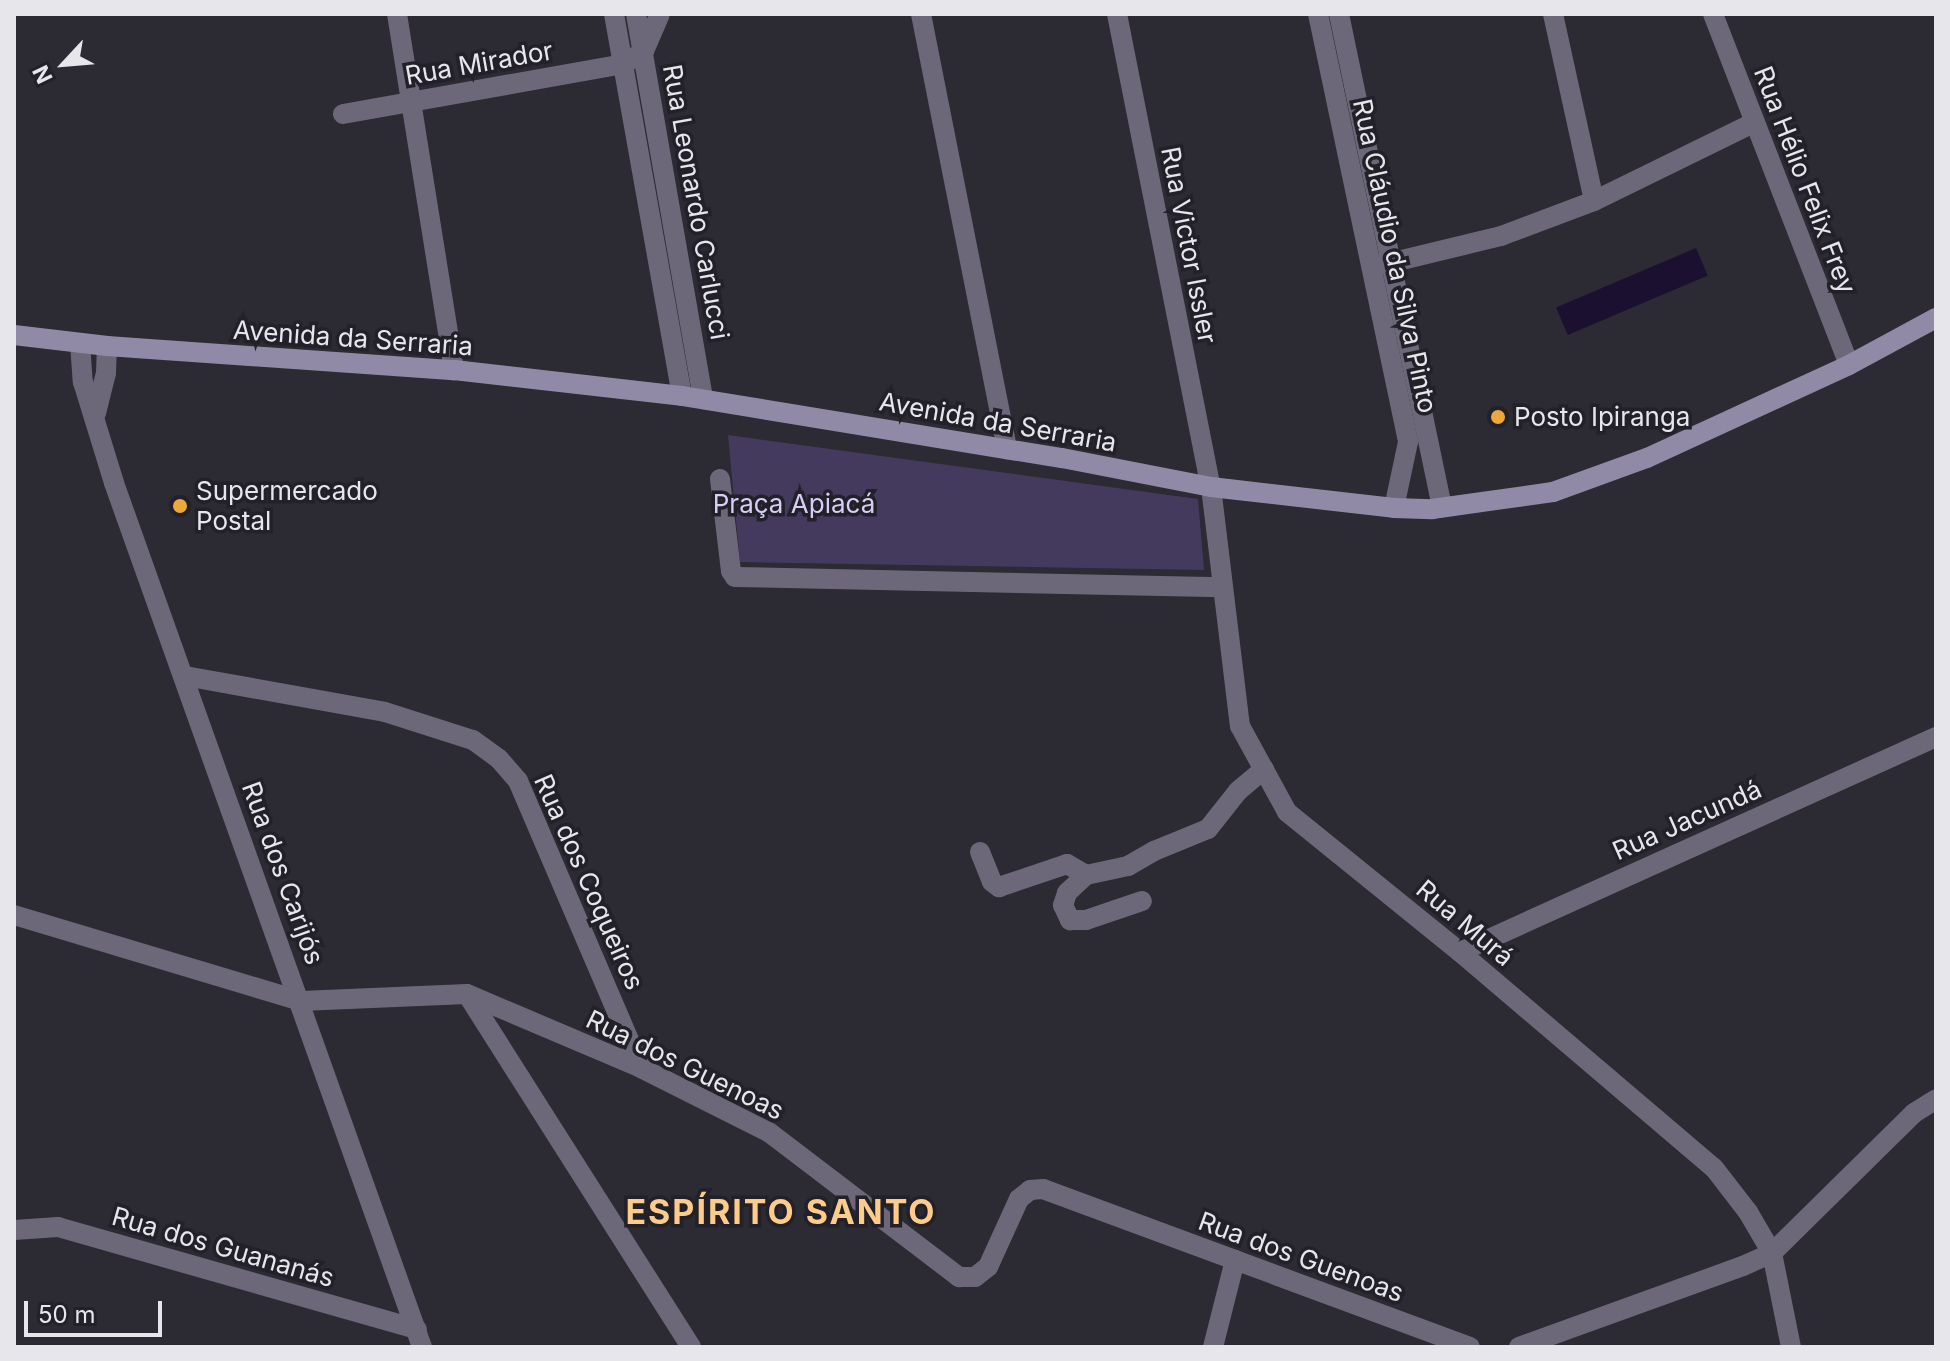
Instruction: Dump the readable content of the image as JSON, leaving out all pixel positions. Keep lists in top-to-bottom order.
{
  "streets": {
    "main road": ["Avenida da Serraria"],
    "street": [
      "Rua Mirador",
      "Rua Hélio Felix Frey",
      "Rua Leonardo Carlucci",
      "Rua Victor Issler",
      "Rua Cláudio da Silva Pinto",
      "Rua Jacundá",
      "Rua dos Carijós",
      "Rua dos Coqueiros",
      "Rua Murá",
      "Rua dos Guenoas",
      "Rua dos Guananás"
    ]
  },
  "crossings": [
    ["Rua Mirador", "Rua Leonardo Carlucci"],
    ["Rua Hélio Felix Frey", "Avenida da Serraria"],
    ["Rua Leonardo Carlucci", "Avenida da Serraria"],
    ["Rua Victor Issler", "Avenida da Serraria"],
    ["Rua Victor Issler", "Rua Murá"],
    ["Rua Cláudio da Silva Pinto", "Avenida da Serraria"],
    ["Avenida da Serraria", "Rua dos Carijós"],
    ["Avenida da Serraria", "Rua Murá"],
    ["Rua Jacundá", "Rua Murá"],
    ["Rua dos Carijós", "Rua dos Coqueiros"],
    ["Rua dos Carijós", "Rua dos Guenoas"],
    ["Rua dos Carijós", "Rua dos Guananás"],
    ["Rua dos Coqueiros", "Rua dos Guenoas"]
  ],
  "districts": ["ESPÍRITO SANTO"],
  "parks": ["Praça Apiacá"],
  "places": ["Posto Ipiranga", "Supermercado Postal"],
  "scale_bar": "50 m",
  "north": "bottom left"
}
